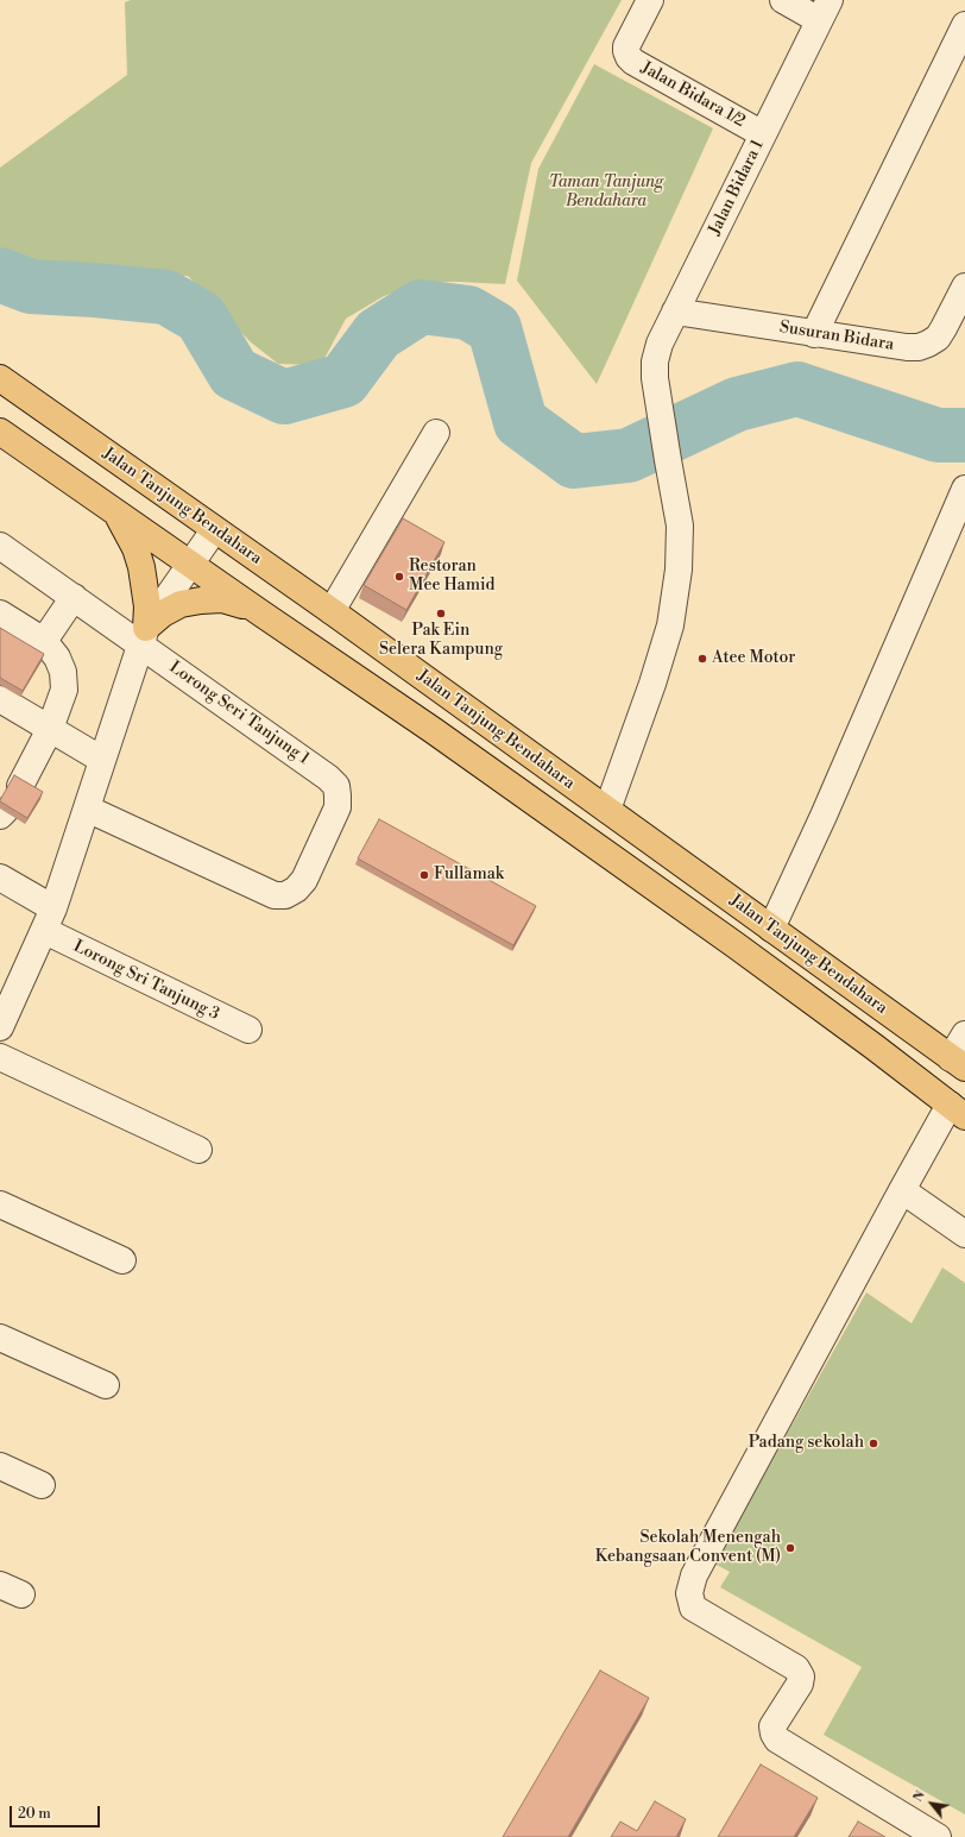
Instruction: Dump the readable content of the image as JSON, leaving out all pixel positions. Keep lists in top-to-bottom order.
{
  "streets": {
    "main road": ["Jalan Tanjung Bendahara"],
    "street": [
      "Jalan Bidara 1/2",
      "Jalan Bidara 1",
      "Susuran Bidara",
      "Lorong Seri Tanjung 1",
      "Lorong Sri Tanjung 3"
    ]
  },
  "crossings": [
    ["Jalan Bidara 1/2", "Jalan Bidara 1"],
    ["Jalan Bidara 1", "Susuran Bidara"],
    ["Jalan Bidara 1", "Jalan Tanjung Bendahara"]
  ],
  "parks": ["Taman Tanjung Bendahara"],
  "places": [
    "Restoran Mee Hamid",
    "Pak Ein Selera Kampung",
    "Atee Motor",
    "Fullamak",
    "Padang sekolah",
    "Sekolah Menengah Kebangsaan Convent (M)"
  ],
  "scale_bar": "20 m",
  "north": "top left"
}
